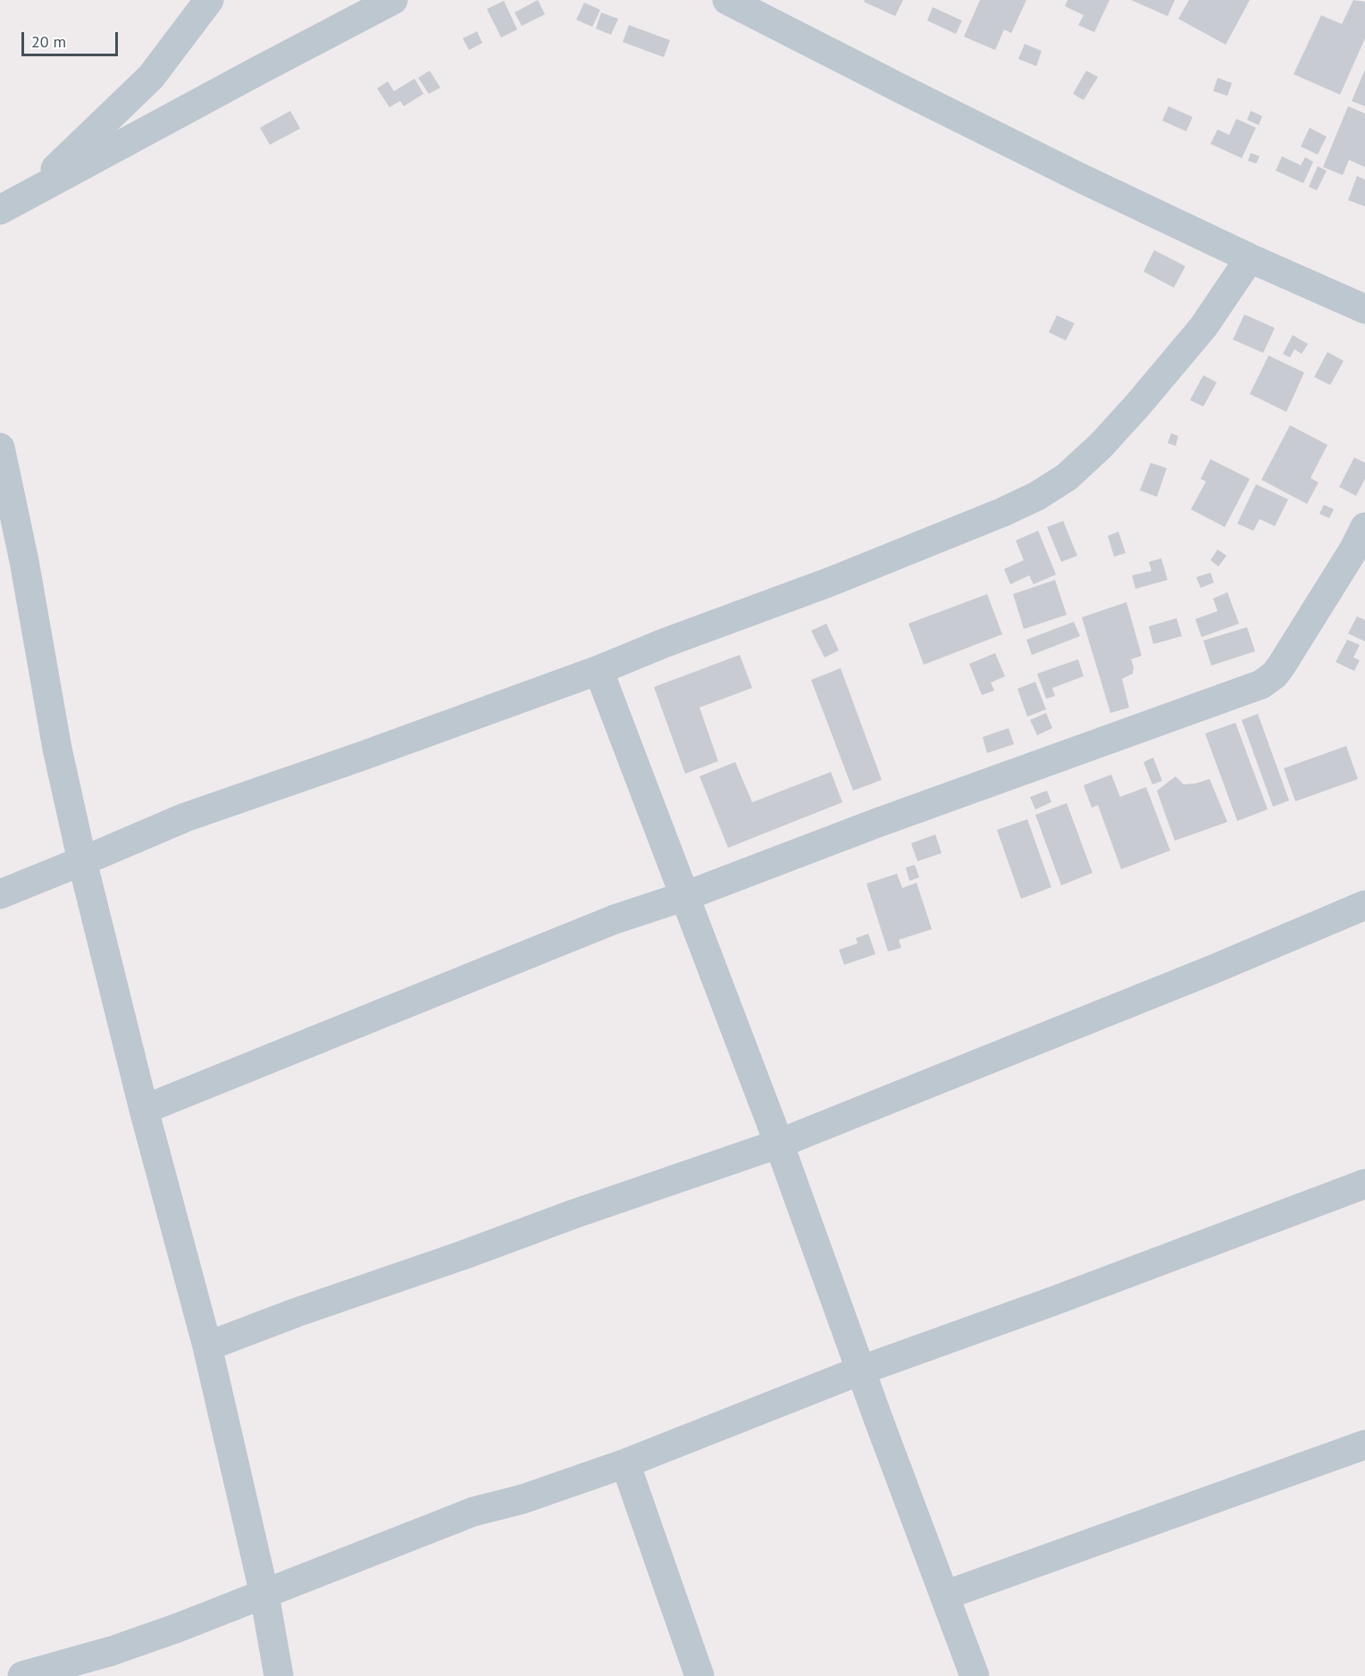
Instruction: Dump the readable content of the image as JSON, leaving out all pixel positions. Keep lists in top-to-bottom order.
{
  "scale_bar": "20 m"
}
